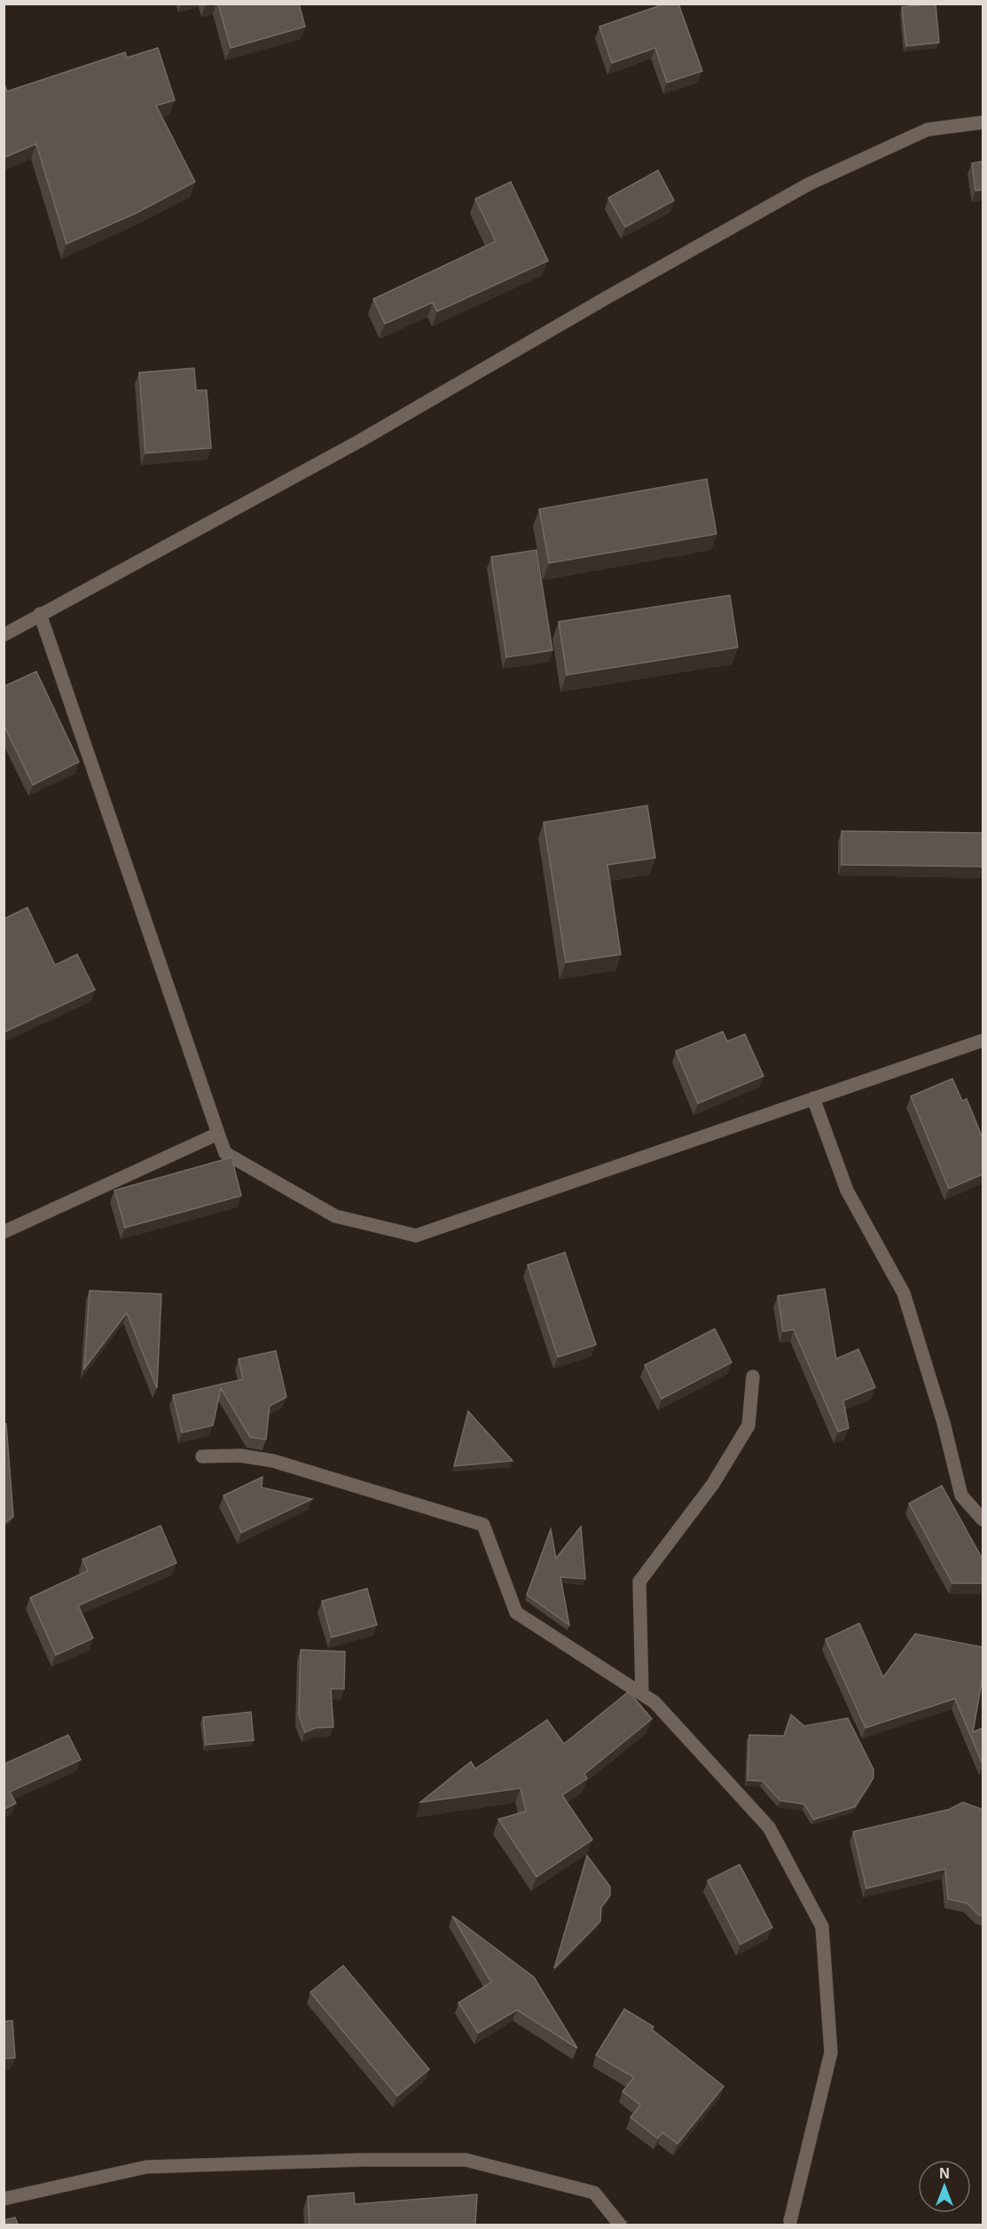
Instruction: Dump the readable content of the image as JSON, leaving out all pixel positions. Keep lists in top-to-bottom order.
{
  "north": "top"
}
